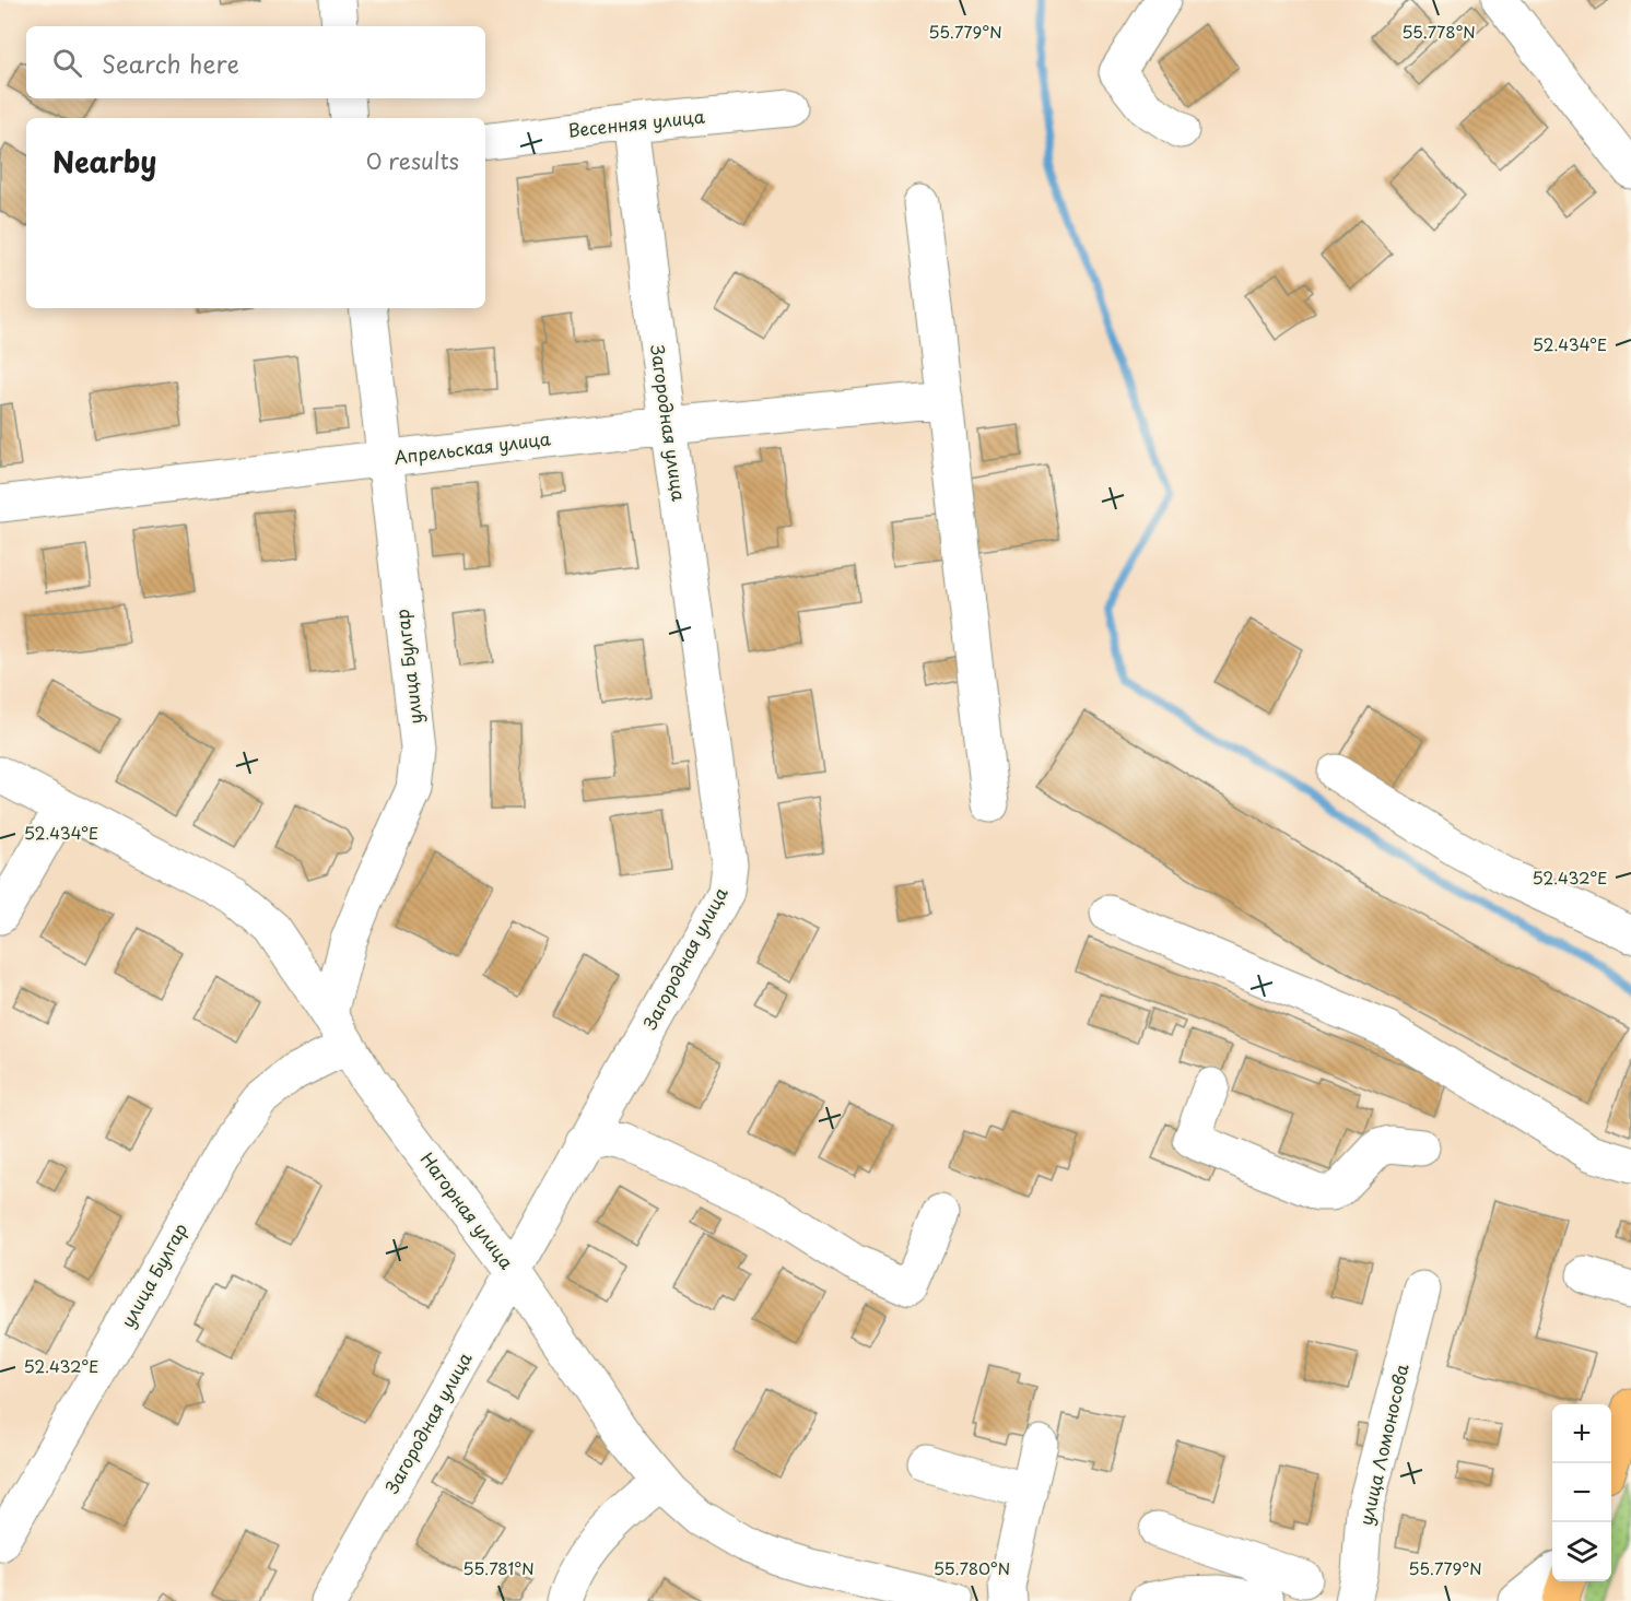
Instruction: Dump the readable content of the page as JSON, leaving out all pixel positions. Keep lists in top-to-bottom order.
{
  "streets": {
    "street": [
      "Весенняя улица",
      "Загородная улица",
      "Апрельская улица",
      "улица Булгар",
      "Нагорная улица",
      "улица Ломоносова"
    ]
  },
  "crossings": [
    ["Весенняя улица", "Загородная улица"],
    ["Загородная улица", "Апрельская улица"],
    ["Загородная улица", "Нагорная улица"],
    ["Апрельская улица", "улица Булгар"],
    ["улица Булгар", "Нагорная улица"]
  ],
  "page": {
    "search": "Search here",
    "heading": ["Nearby", "0 results"],
    "map_buttons": ["+", "−"]
  },
  "coordinates": [
    "55.779°N",
    "55.778°N",
    "52.434°E",
    "52.432°E",
    "55.781°N",
    "55.780°N"
  ]
}
